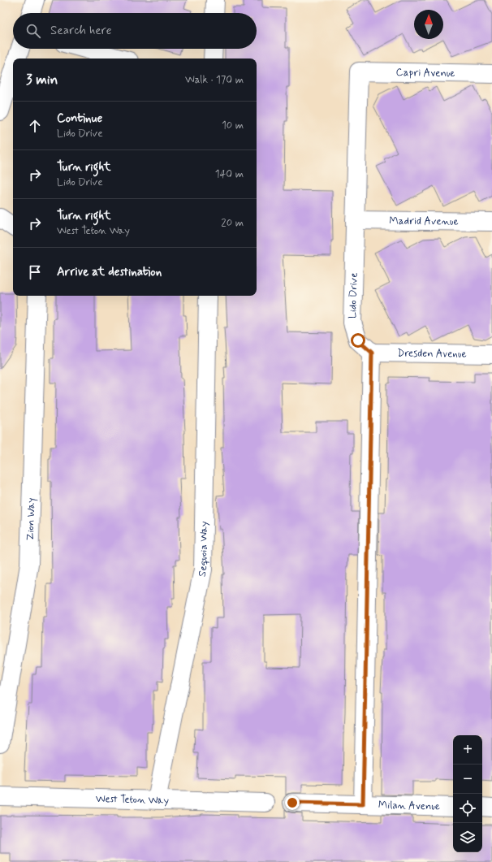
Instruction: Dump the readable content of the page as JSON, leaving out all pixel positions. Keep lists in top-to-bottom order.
{
  "streets": {
    "street": [
      "Capri Avenue",
      "Madrid Avenue",
      "Lido Drive",
      "Dresden Avenue",
      "Zion Way",
      "Sequoia Way",
      "West Teton Way",
      "Milan Avenue"
    ]
  },
  "crossings": [
    ["Capri Avenue", "Lido Drive"],
    ["Madrid Avenue", "Lido Drive"],
    ["Lido Drive", "Dresden Avenue"],
    ["Sequoia Way", "West Teton Way"]
  ],
  "north": "top",
  "page": {
    "search": "Search here",
    "heading": ["3 min", "Walk · 170 m"],
    "list": [
      ["Continue", "Lido Drive", "10 m"],
      ["Turn right", "Lido Drive", "140 m"],
      ["Turn right", "West Teton Way", "20 m"],
      "Arrive at destination"
    ],
    "map_buttons": ["+", "−"]
  }
}
